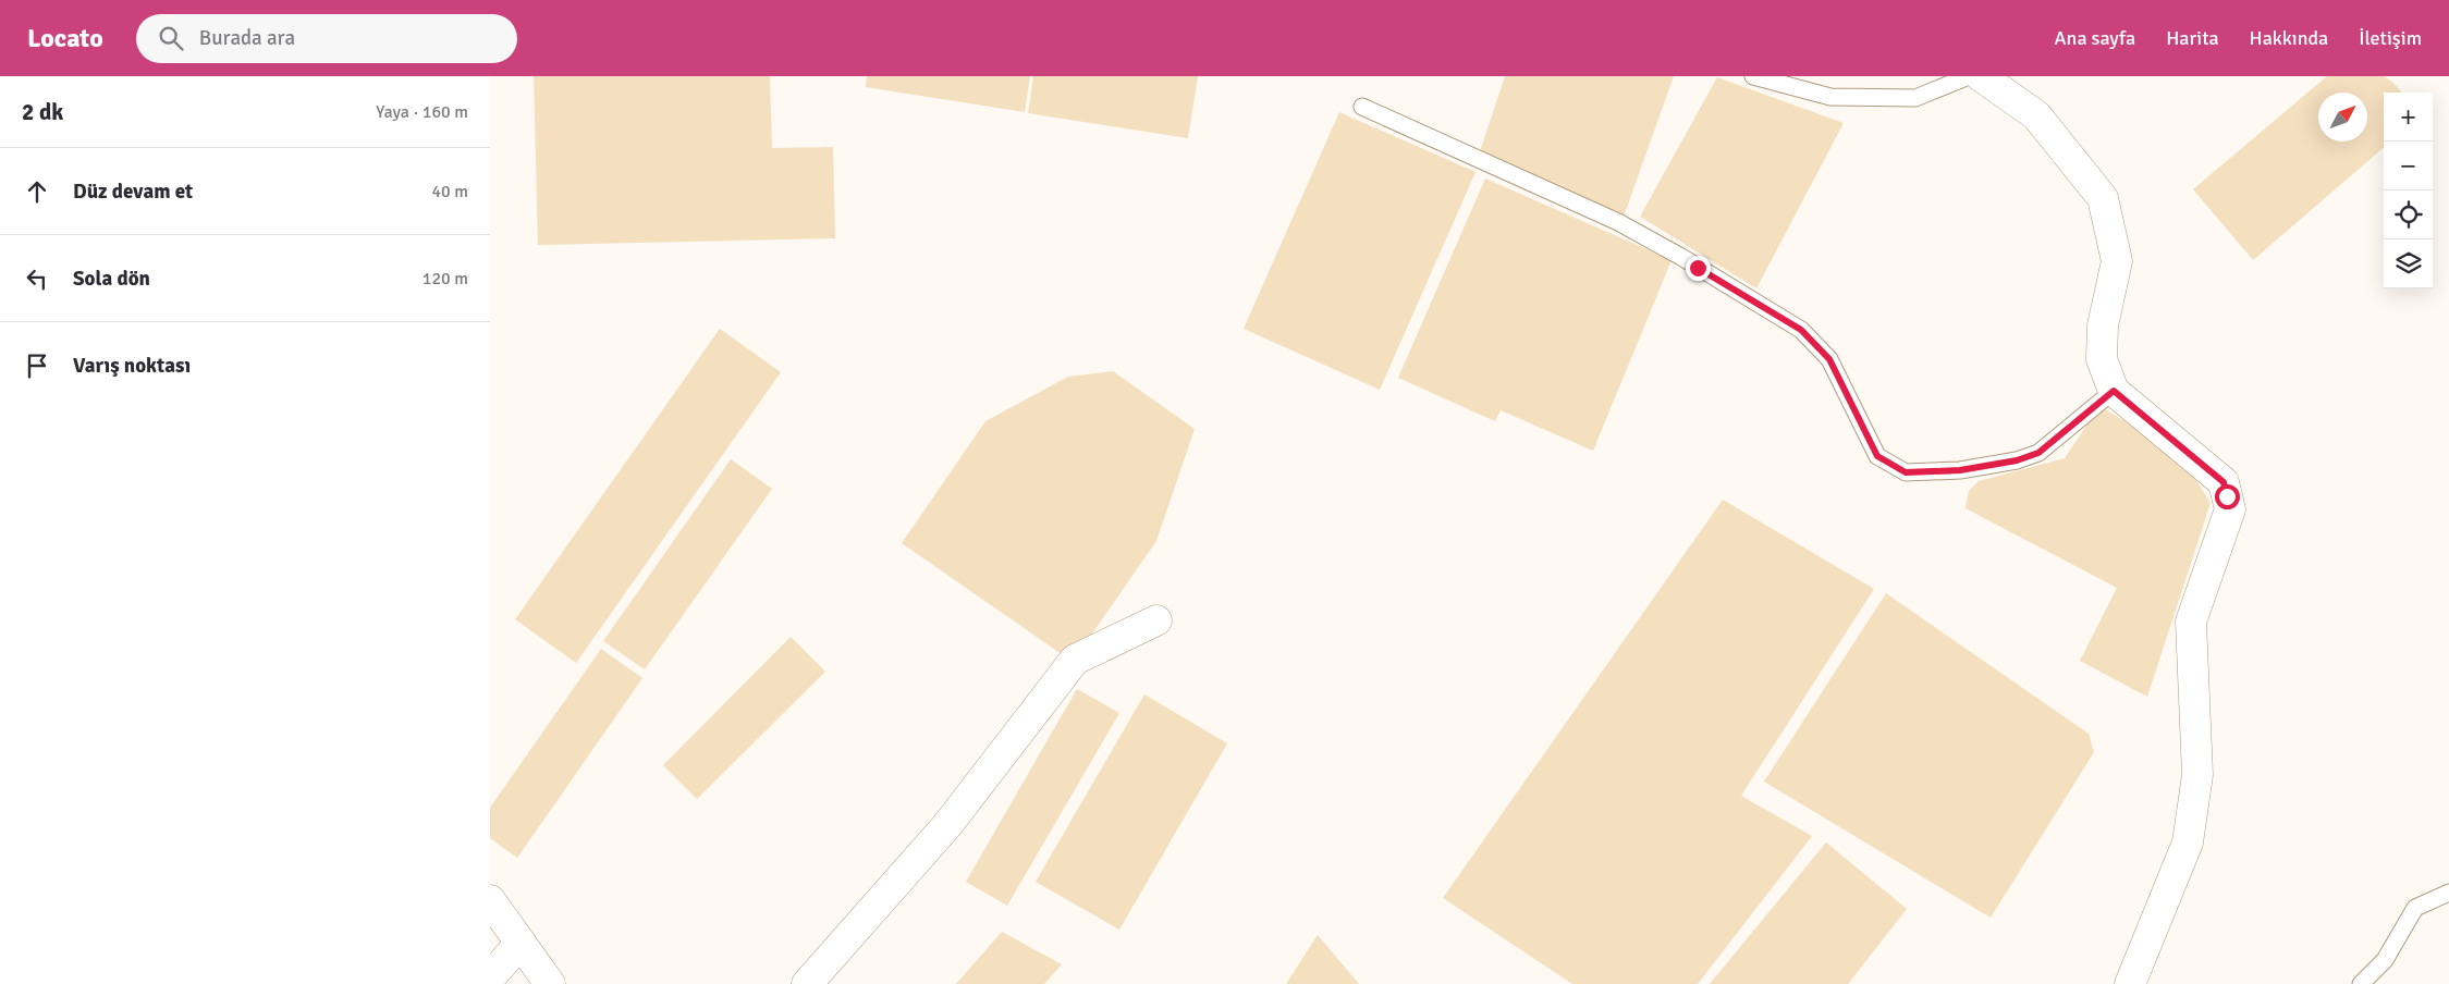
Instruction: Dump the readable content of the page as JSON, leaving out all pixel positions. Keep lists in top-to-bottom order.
{
  "north": "top right",
  "page": {
    "header": "Locato",
    "search": "Burada ara",
    "nav": [
      "Ana sayfa",
      "Harita",
      "Hakkında",
      "İletişim"
    ],
    "heading": ["2 dk", "Yaya · 160 m"],
    "map_buttons": ["+", "−"],
    "list": [
      ["Düz devam et", "40 m"],
      ["Sola dön", "120 m"],
      "Varış noktası"
    ]
  }
}
